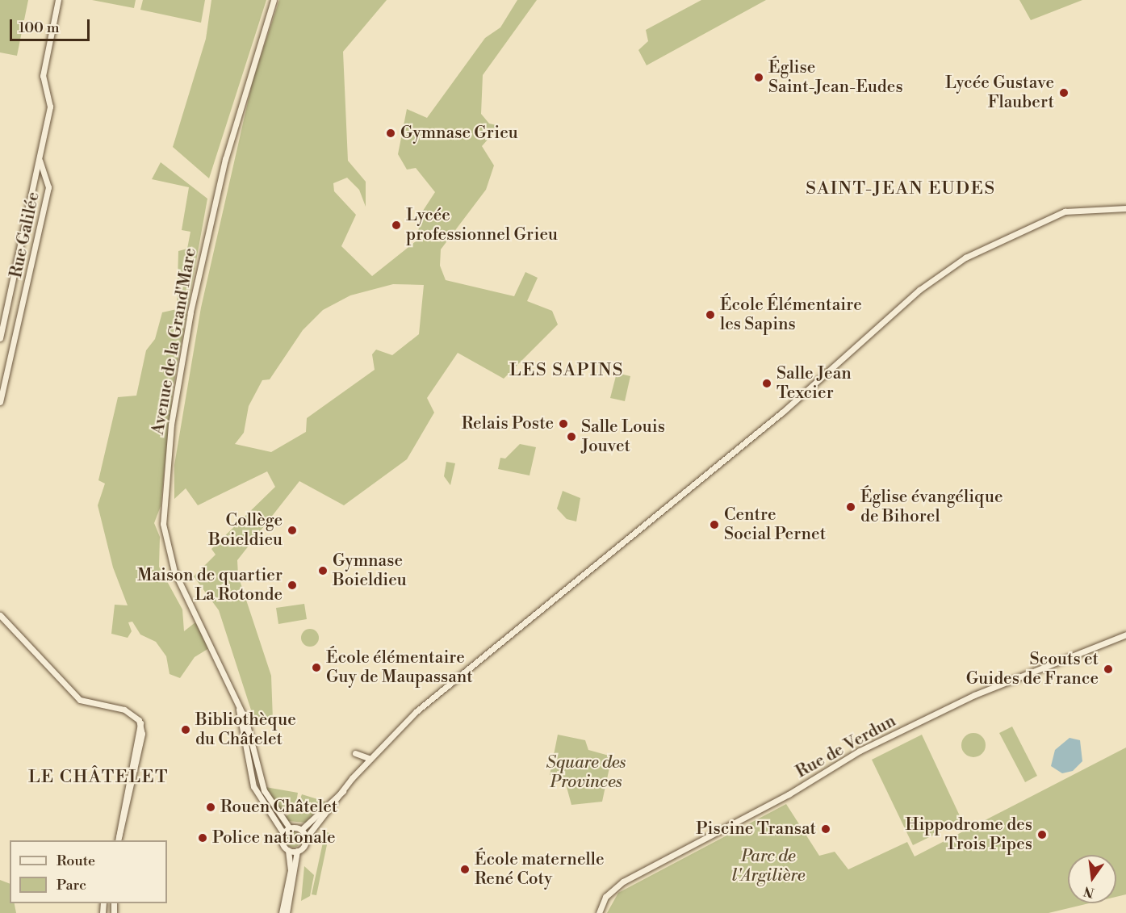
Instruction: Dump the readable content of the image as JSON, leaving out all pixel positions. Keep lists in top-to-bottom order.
{
  "streets": {
    "street": ["Rue Galilée", "Avenue de la Grand'Mare", "Rue de Verdun"]
  },
  "districts": ["SAINT-JEAN EUDES", "LES SAPINS", "LE CHÂTELET"],
  "parks": ["Square des Provinces", "Parc de l'Argilière"],
  "places": [
    "Église Saint-Jean-Eudes",
    "Lycée Gustave Flaubert",
    "Gymnase Grieu",
    "Lycée professionnel Grieu",
    "École Élémentaire les Sapins",
    "Salle Jean Texcier",
    "Relais Poste",
    "Salle Louis Jouvet",
    "Église évangélique de Bihorel",
    "Centre Social Pernet",
    "Collège Boieldieu",
    "Gymnase Boieldieu",
    "Maison de quartier La Rotonde",
    "École élémentaire Guy de Maupassant",
    "Scouts et Guides de France",
    "Bibliothèque du Châtelet",
    "Rouen Châtelet",
    "Piscine Transat",
    "Hippodrome des Trois Pipes",
    "Police nationale",
    "École maternelle René Coty"
  ],
  "legend": ["Route", "Parc"],
  "scale_bar": "100 m",
  "north": "bottom"
}
